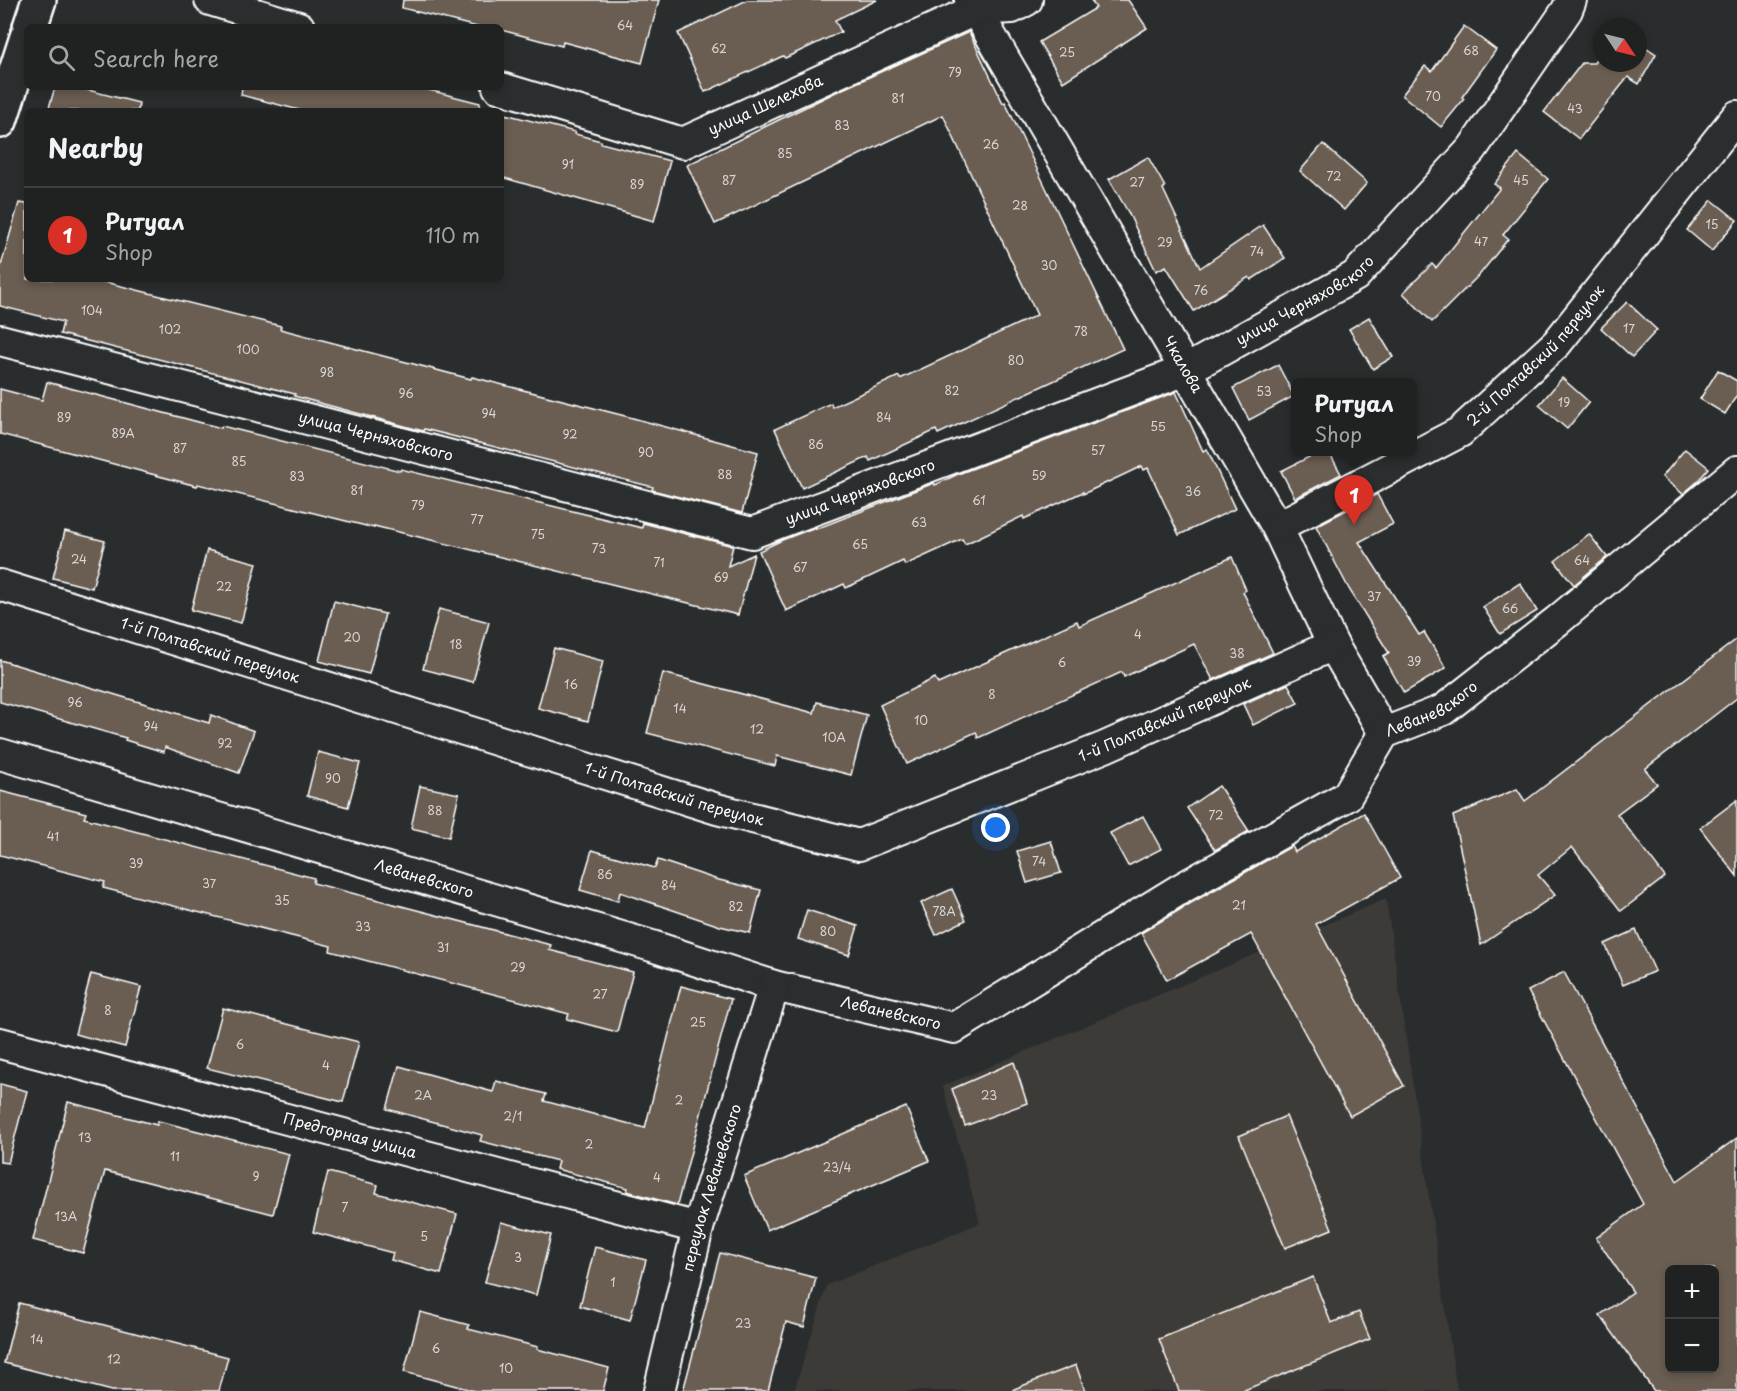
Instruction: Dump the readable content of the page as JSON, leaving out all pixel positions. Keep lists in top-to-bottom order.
{
  "streets": {
    "street": [
      "улица Шелехова",
      "улица Черняховского",
      "2-й Полтавский переулок",
      "Чкалова",
      "1-й Полтавский переулок",
      "Леваневского",
      "Предгорная улица",
      "переулок Леваневского"
    ]
  },
  "crossings": [
    ["улица Шелехова", "Чкалова"],
    ["улица Черняховского", "Чкалова"],
    ["2-й Полтавский переулок", "Чкалова"],
    ["Чкалова", "1-й Полтавский переулок"],
    ["Чкалова", "Леваневского"],
    ["Леваневского", "переулок Леваневского"],
    ["Предгорная улица", "переулок Леваневского"]
  ],
  "house_numbers": [
    "64",
    "62",
    "68",
    "25",
    "79",
    "70",
    "81",
    "43",
    "83",
    "26",
    "85",
    "91",
    "72",
    "87",
    "45",
    "27",
    "89",
    "28",
    "15",
    "47",
    "29",
    "74",
    "30",
    "76",
    "104",
    "17",
    "102",
    "78",
    "100",
    "80",
    "98",
    "82",
    "53",
    "96",
    "19",
    "94",
    "89",
    "84",
    "55",
    "89А",
    "92",
    "86",
    "87",
    "57",
    "90",
    "85",
    "88",
    "59",
    "83",
    "81",
    "36",
    "61",
    "79",
    "77",
    "63",
    "75",
    "65",
    "73",
    "24",
    "64",
    "71",
    "67",
    "69",
    "22",
    "37",
    "66",
    "4",
    "20",
    "18",
    "38",
    "39",
    "6",
    "16",
    "8",
    "96",
    "14",
    "10",
    "94",
    "12",
    "10А",
    "92",
    "90",
    "88",
    "72",
    "41",
    "74",
    "39",
    "86",
    "37",
    "84",
    "35",
    "21",
    "82",
    "78А",
    "33",
    "80",
    "31",
    "29",
    "27",
    "8",
    "25",
    "6",
    "4",
    "2А",
    "23",
    "2",
    "2/1",
    "13",
    "2",
    "11",
    "23/4",
    "9",
    "4",
    "7",
    "13А",
    "5",
    "3",
    "1",
    "23",
    "14",
    "6",
    "12",
    "10"
  ],
  "north": "bottom right",
  "page": {
    "search": "Search here",
    "heading": "Nearby",
    "list": [
      {
        "mark": "1",
        "name": "Ритуал",
        "note": "Shop",
        "value": "110 m"
      }
    ],
    "popup": ["Ритуал", "Shop"],
    "pins": "1",
    "map_buttons": ["+", "−"]
  }
}
